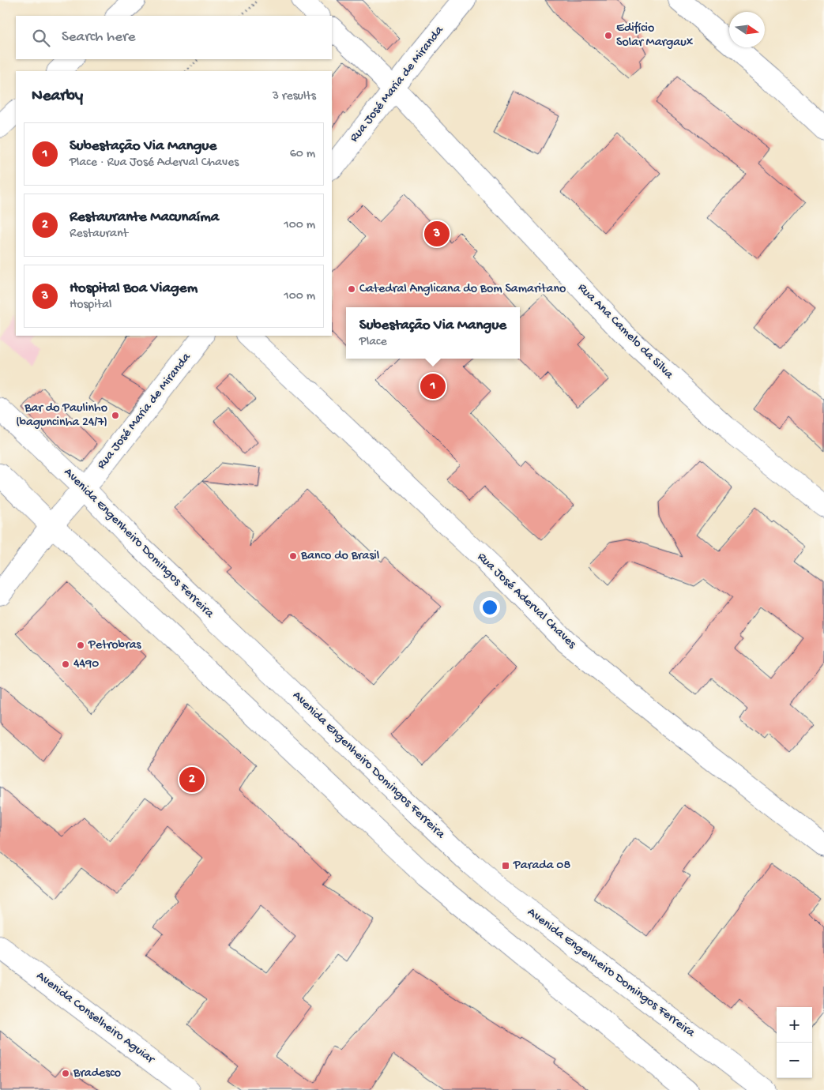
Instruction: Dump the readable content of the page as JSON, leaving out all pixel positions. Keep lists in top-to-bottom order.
{
  "streets": {
    "street": [
      "Rua José Maria de Miranda",
      "Rua Ana Camelo da Silva",
      "Avenida Engenheiro Domingos Ferreira",
      "Rua José Aderval Chaves",
      "Avenida Conselheiro Aguiar"
    ]
  },
  "crossings": [
    ["Rua José Maria de Miranda", "Rua Ana Camelo da Silva"],
    ["Rua José Maria de Miranda", "Avenida Engenheiro Domingos Ferreira"]
  ],
  "places": {
    "other": [
      "Edifício Solar Margaux",
      "Catedral Anglicana do Bom Samaritano",
      "Bar do Paulinho (baguncinha 24/7)",
      "Banco do Brasil",
      "Petrobras",
      "4490",
      "Bradesco"
    ],
    "transit": ["Parada 08"]
  },
  "north": "right",
  "page": {
    "search": "Search here",
    "heading": ["Nearby", "3 results"],
    "list": [
      {
        "mark": "1",
        "name": "Subestação Via Mangue",
        "note": "Place · Rua José Aderval Chaves",
        "value": "60 m"
      },
      {
        "mark": "2",
        "name": "Restaurante Macunaíma",
        "note": "Restaurant",
        "value": "100 m"
      },
      {
        "mark": "3",
        "name": "Hospital Boa Viagem",
        "note": "Hospital",
        "value": "100 m"
      }
    ],
    "pins": ["3", "1", "2"],
    "popup": ["Subestação Via Mangue", "Place"],
    "map_buttons": ["+", "−"]
  }
}
